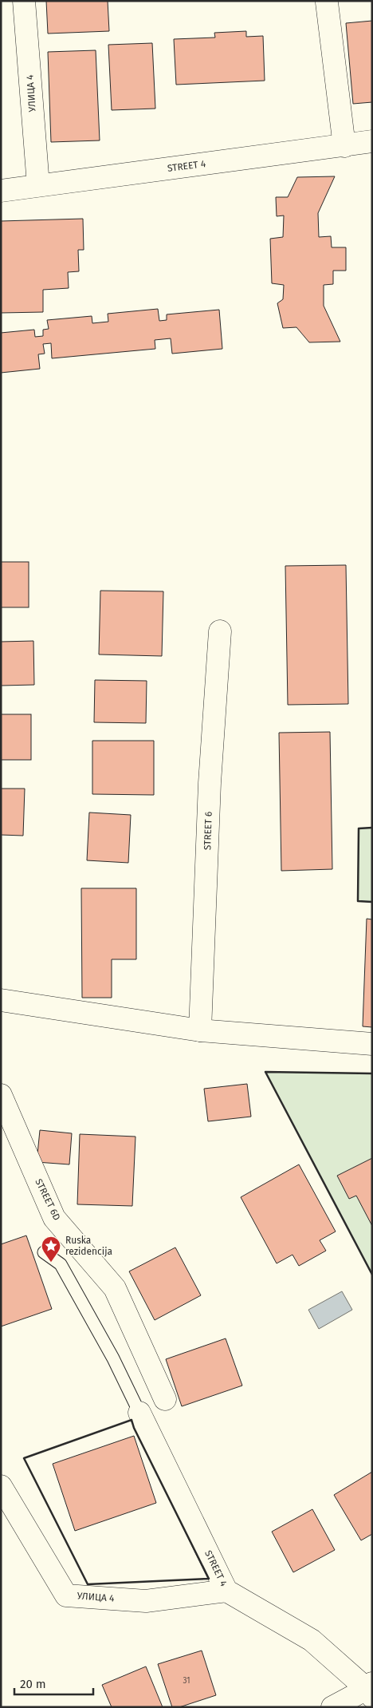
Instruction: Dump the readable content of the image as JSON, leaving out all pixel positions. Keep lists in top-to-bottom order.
{
  "streets": {
    "street": [
      "УЛИЦА 4",
      "STREET 4",
      "STREET 6",
      "STREET 6D"
    ]
  },
  "crossings": [
    ["УЛИЦА 4", "STREET 4"]
  ],
  "places": {
    "place": ["Ruska rezidencija"]
  },
  "house_numbers": ["31"],
  "scale_bar": "20 m"
}
